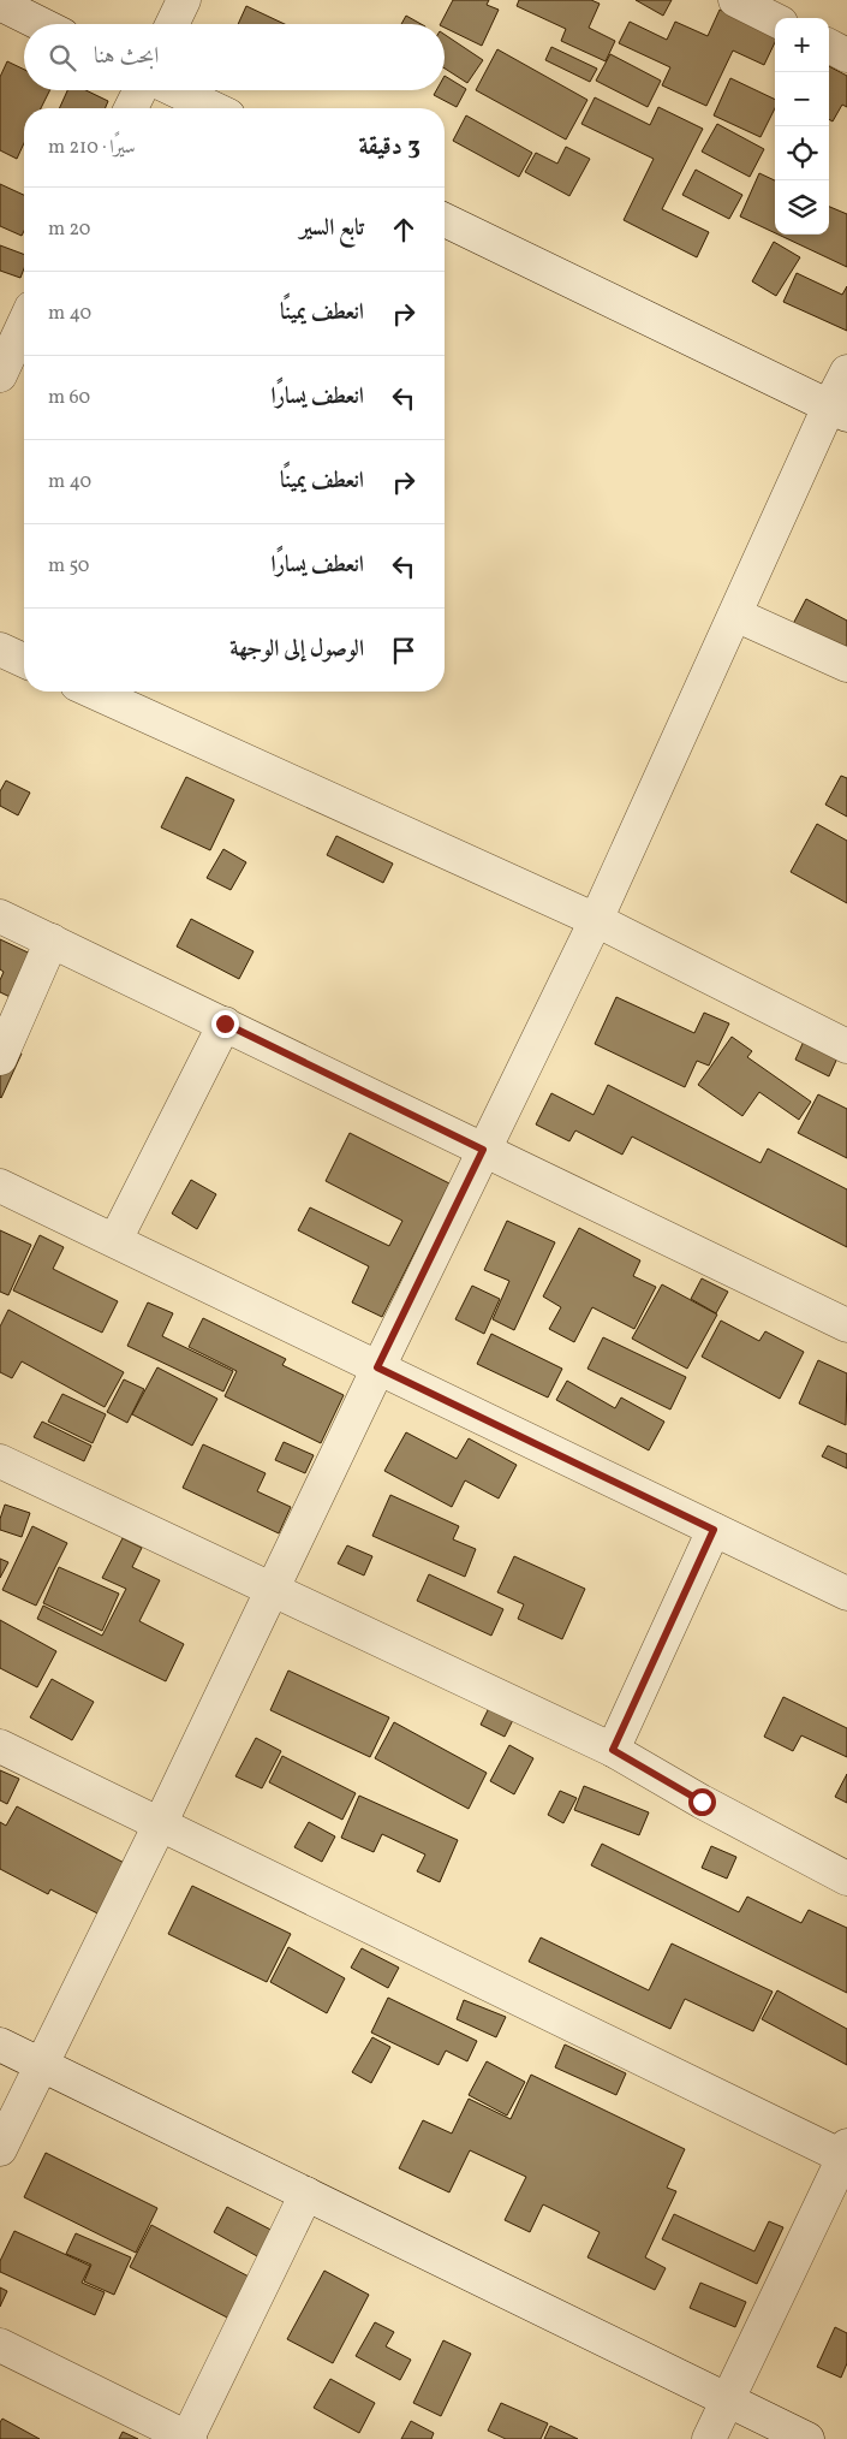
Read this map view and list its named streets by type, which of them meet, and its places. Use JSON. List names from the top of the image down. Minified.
{"page":{"map_buttons":["+","−"],"search":"ابحث هنا","heading":["3 دقيقة","سيرًا · 210 m"],"list":[["تابع السير","20 m"],["انعطف يمينًا","40 m"],["انعطف يسارًا","60 m"],["انعطف يمينًا","40 m"],["انعطف يسارًا","50 m"],"الوصول إلى الوجهة"]}}
